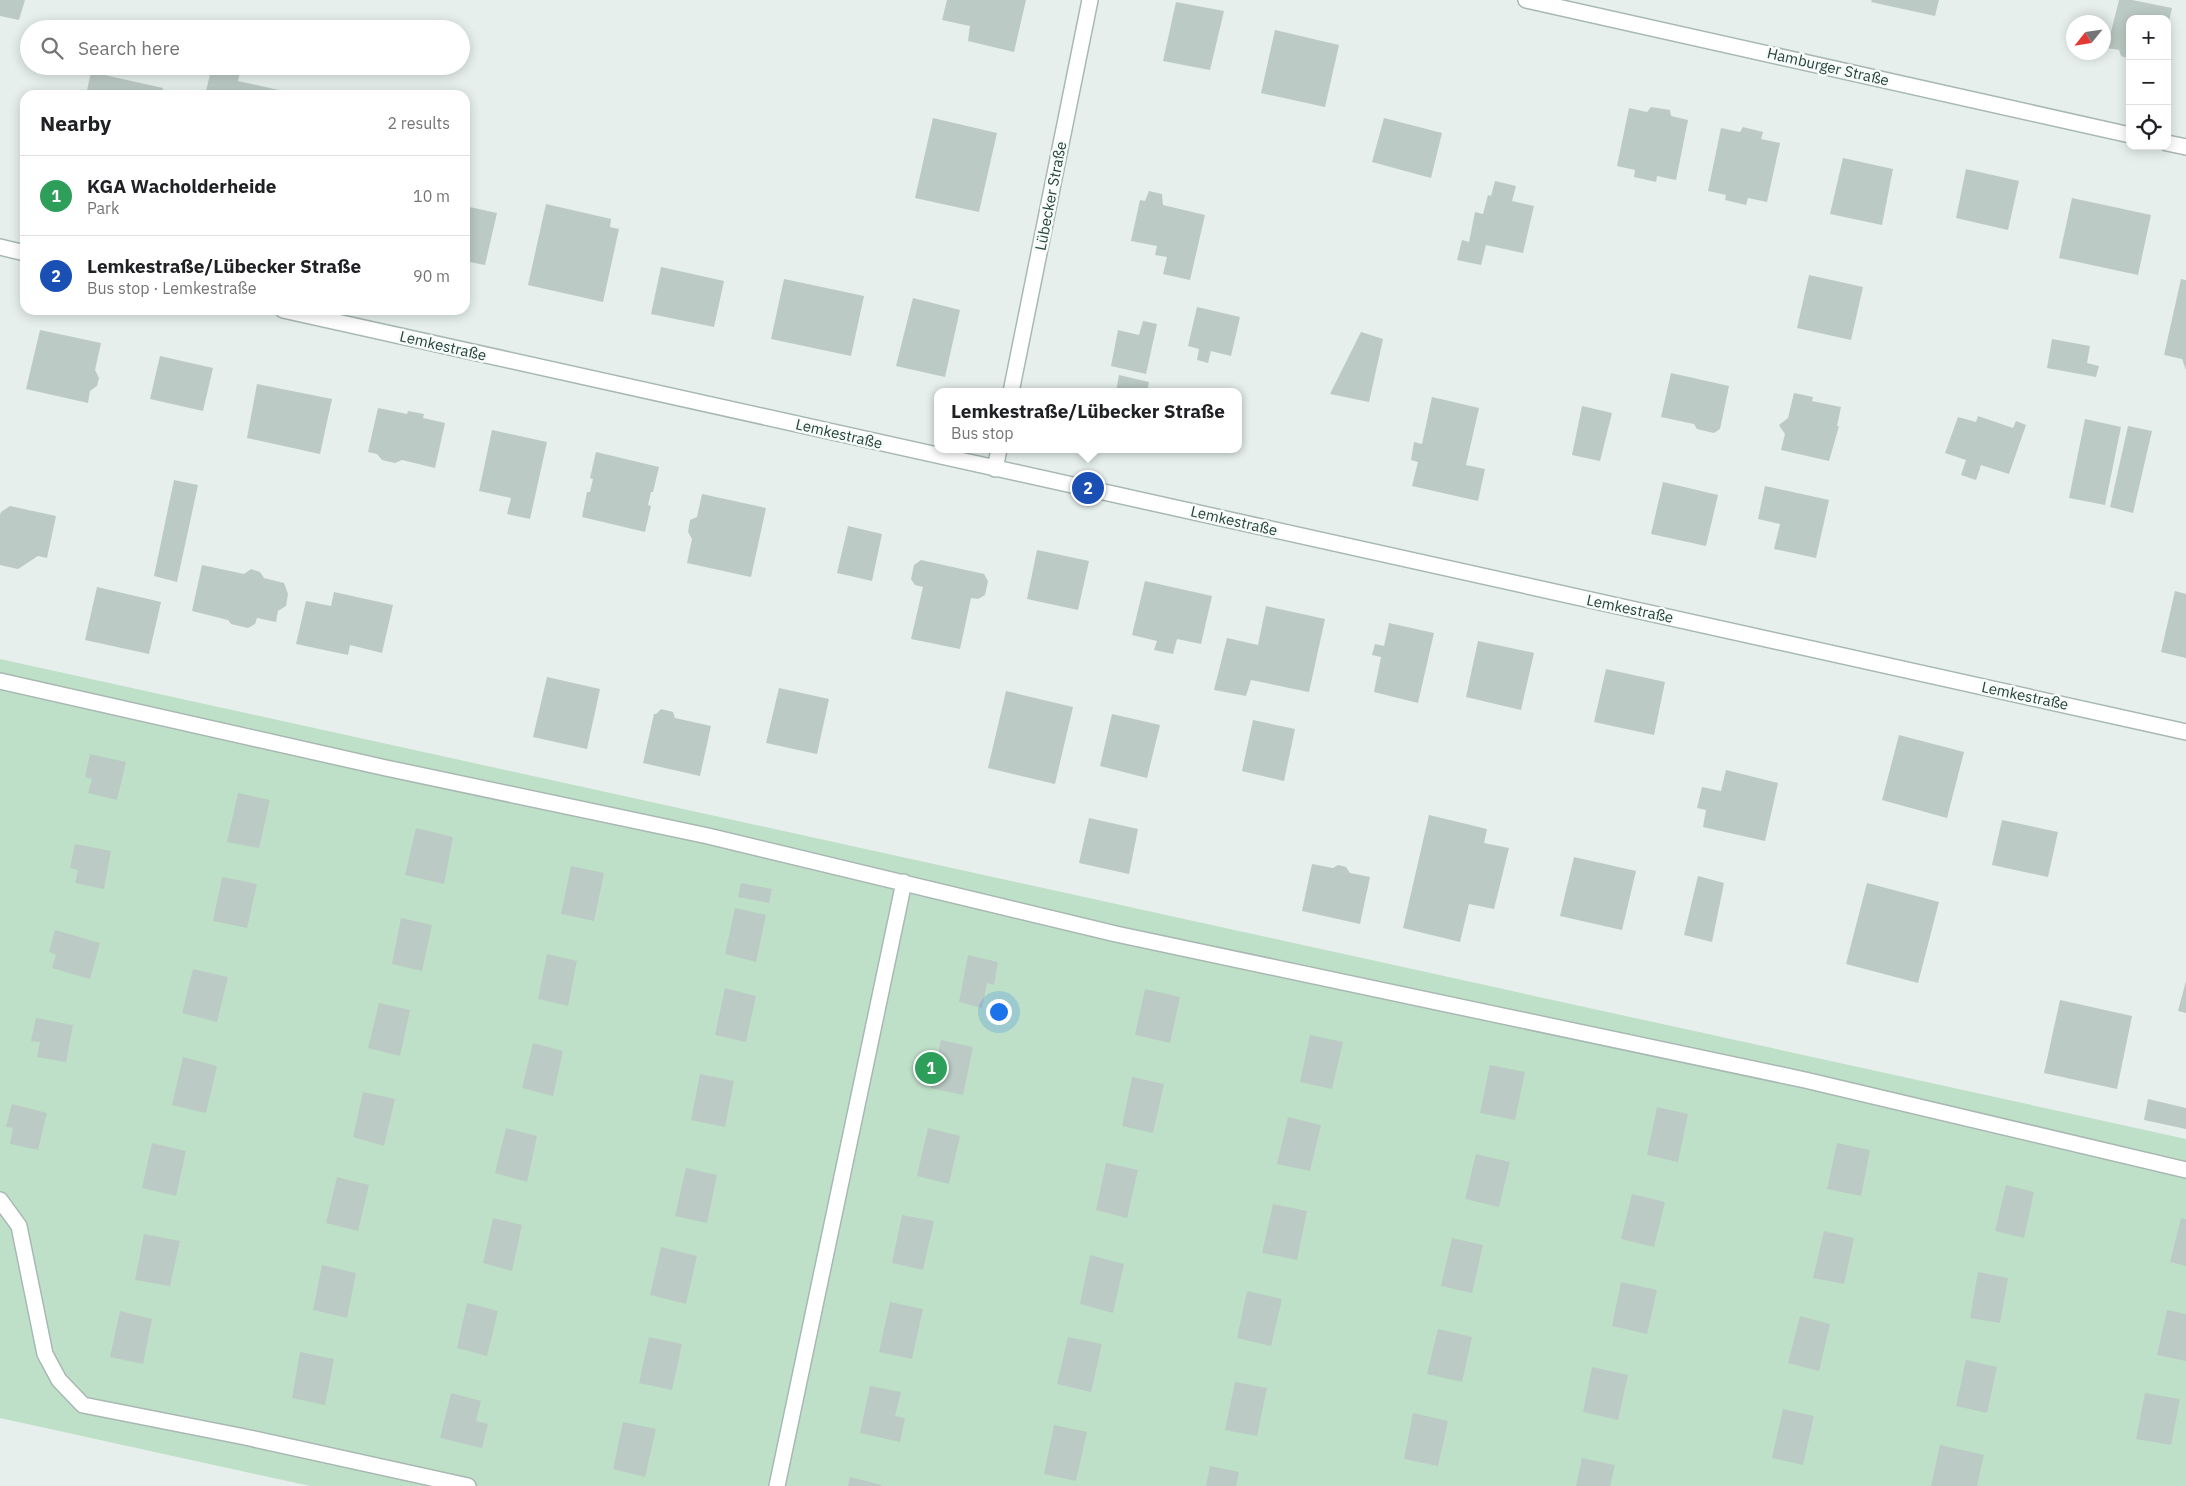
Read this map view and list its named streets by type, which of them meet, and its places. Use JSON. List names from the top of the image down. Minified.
{"streets":{"street":["Hamburger Straße","Lübecker Straße","Lemkestraße"]},"north":"bottom left","page":{"map_buttons":["+","−"],"search":"Search here","heading":["Nearby","2 results"],"list":[{"mark":"1","name":"KGA Wacholderheide","note":"Park","value":"10 m"},{"mark":"2","name":"Lemkestraße/Lübecker Straße","note":"Bus stop · Lemkestraße","value":"90 m"}],"popup":["Lemkestraße/Lübecker Straße","Bus stop"],"pins":["2","1"]}}
